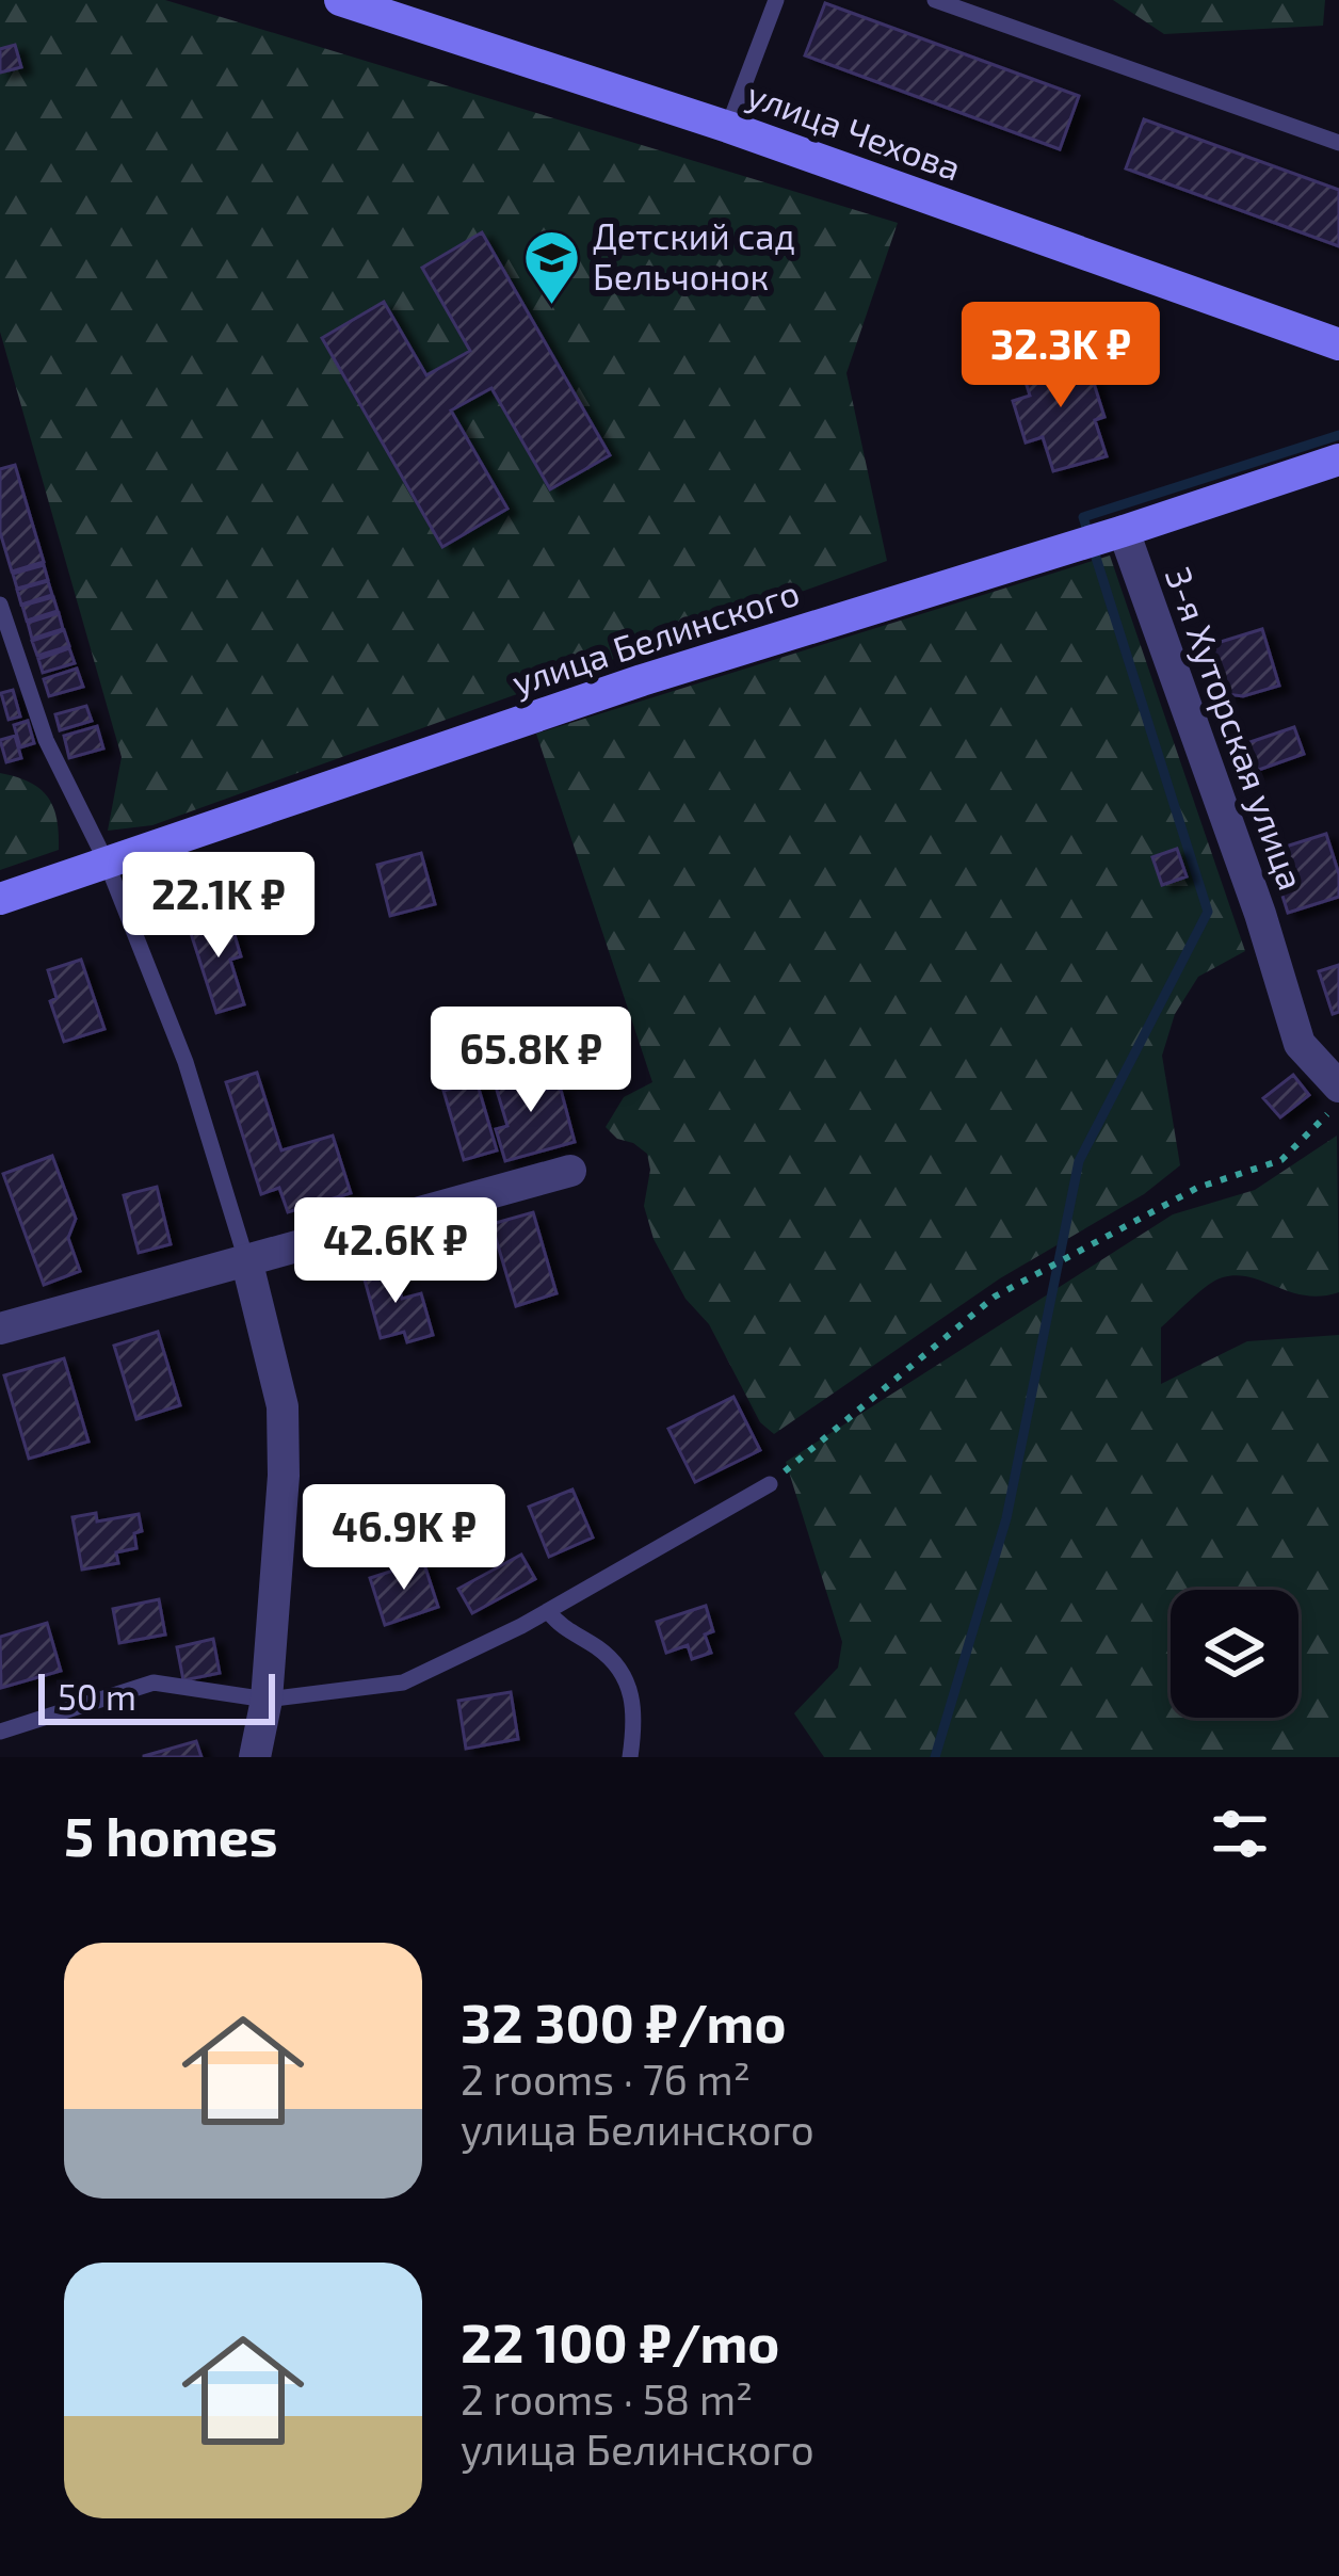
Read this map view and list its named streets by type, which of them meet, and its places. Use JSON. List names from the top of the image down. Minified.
{"streets":{"street":["улица Чехова","улица Белинского","3-я Хуторская улица"]},"crossings":[["улица Белинского","3-я Хуторская улица"]],"places":{"school or university":["Детский сад Бельчонок"]},"scale_bar":"50 m","page":{"price":["32.3K ₽","22.1K ₽","65.8K ₽","42.6K ₽","46.9K ₽"],"scale":"50 m","heading":"5 homes","list":[{"name":"32 300 ₽/mo","note":"2 rooms · 76 m² · улица Белинского"},{"name":"22 100 ₽/mo","note":"2 rooms · 58 m² · улица Белинского"}]}}
